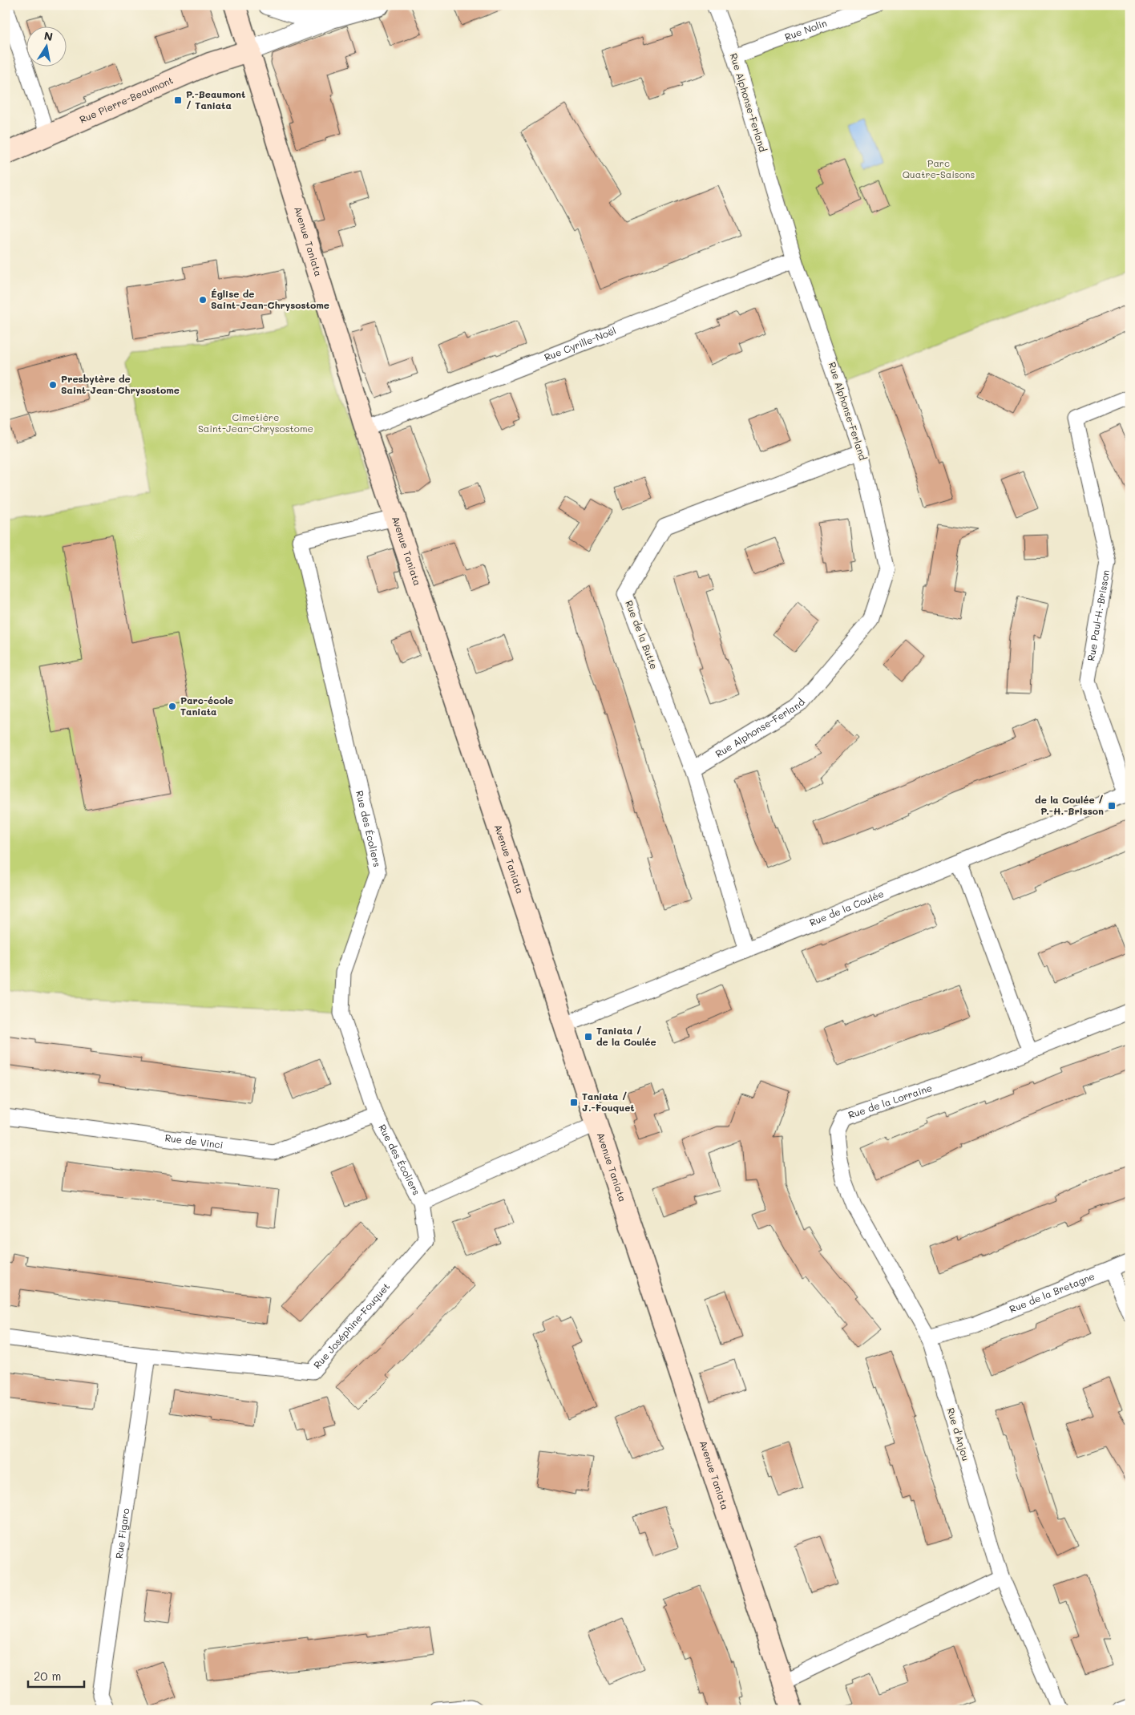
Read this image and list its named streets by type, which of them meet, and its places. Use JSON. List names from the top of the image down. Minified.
{"streets":{"main road":["Rue Pierre-Beaumont","Avenue Taniata"],"street":["Rue Nolin","Rue Alphonse-Ferland","Rue Cyrille-Noël","Rue Paul-H.-Brisson","Rue de la Butte","Rue des Écoliers","Rue de la Coulée","Rue de la Lorraine","Rue de Vinci","Rue de la Bretagne","Rue Joséphine-Fouquet","Rue d'Anjou","Rue Figaro"]},"crossings":[["Rue Nolin","Rue Alphonse-Ferland"],["Rue Pierre-Beaumont","Avenue Taniata"],["Rue Alphonse-Ferland","Rue Cyrille-Noël"],["Rue Alphonse-Ferland","Rue de la Butte"],["Avenue Taniata","Rue Cyrille-Noël"],["Avenue Taniata","Rue des Écoliers"],["Avenue Taniata","Rue de la Coulée"],["Rue Paul-H.-Brisson","Rue de la Coulée"],["Rue de la Butte","Rue de la Coulée"],["Rue des Écoliers","Rue de Vinci"],["Rue des Écoliers","Rue Joséphine-Fouquet"],["Rue de la Lorraine","Rue de la Bretagne"],["Rue de la Lorraine","Rue d'Anjou"],["Rue de la Bretagne","Rue d'Anjou"],["Rue Joséphine-Fouquet","Rue Figaro"]],"parks":["Parc Quatre-Saisons","Cimetière Saint-Jean-Chrysostome"],"places":{"transit":["P.-Beaumont / Taniata","de la Coulée / P.-H.-Brisson","Taniata / de la Coulée","Taniata / J.-Fouquet"],"other":["Église de Saint-Jean-Chrysostome","Presbytère de Saint-Jean-Chrysostome","Parc-école Taniata"]},"scale_bar":"20 m","north":"top"}
